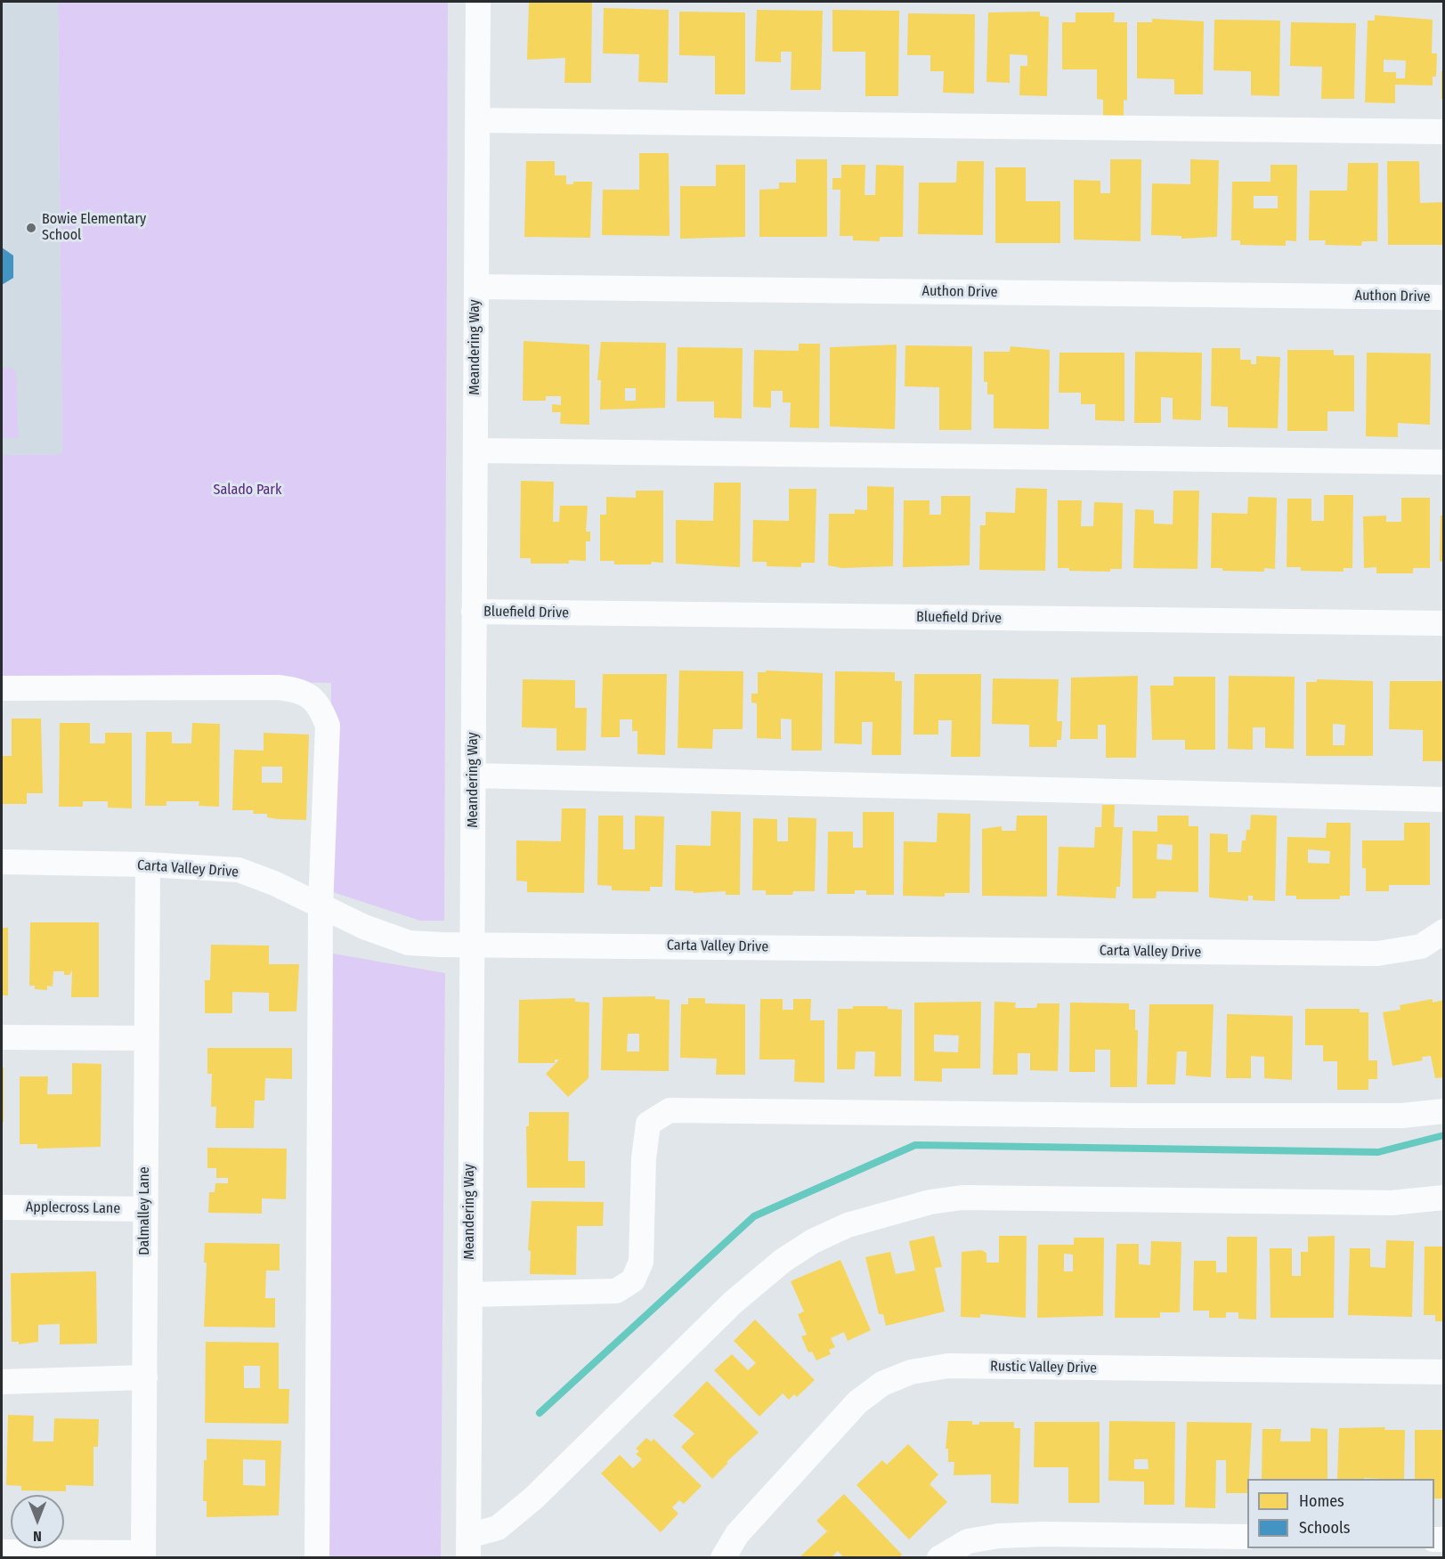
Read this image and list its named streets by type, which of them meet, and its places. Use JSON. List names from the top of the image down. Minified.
{"streets":{"street":["Authon Drive","Meandering Way","Bluefield Drive","Carta Valley Drive","Applecross Lane","Dalmalley Lane","Rustic Valley Drive"]},"crossings":[["Authon Drive","Meandering Way"],["Meandering Way","Bluefield Drive"],["Meandering Way","Carta Valley Drive"],["Carta Valley Drive","Dalmalley Lane"],["Applecross Lane","Dalmalley Lane"]],"parks":["Salado Park"],"places":["Bowie Elementary School"],"legend":["Homes","Schools"],"north":"bottom"}
